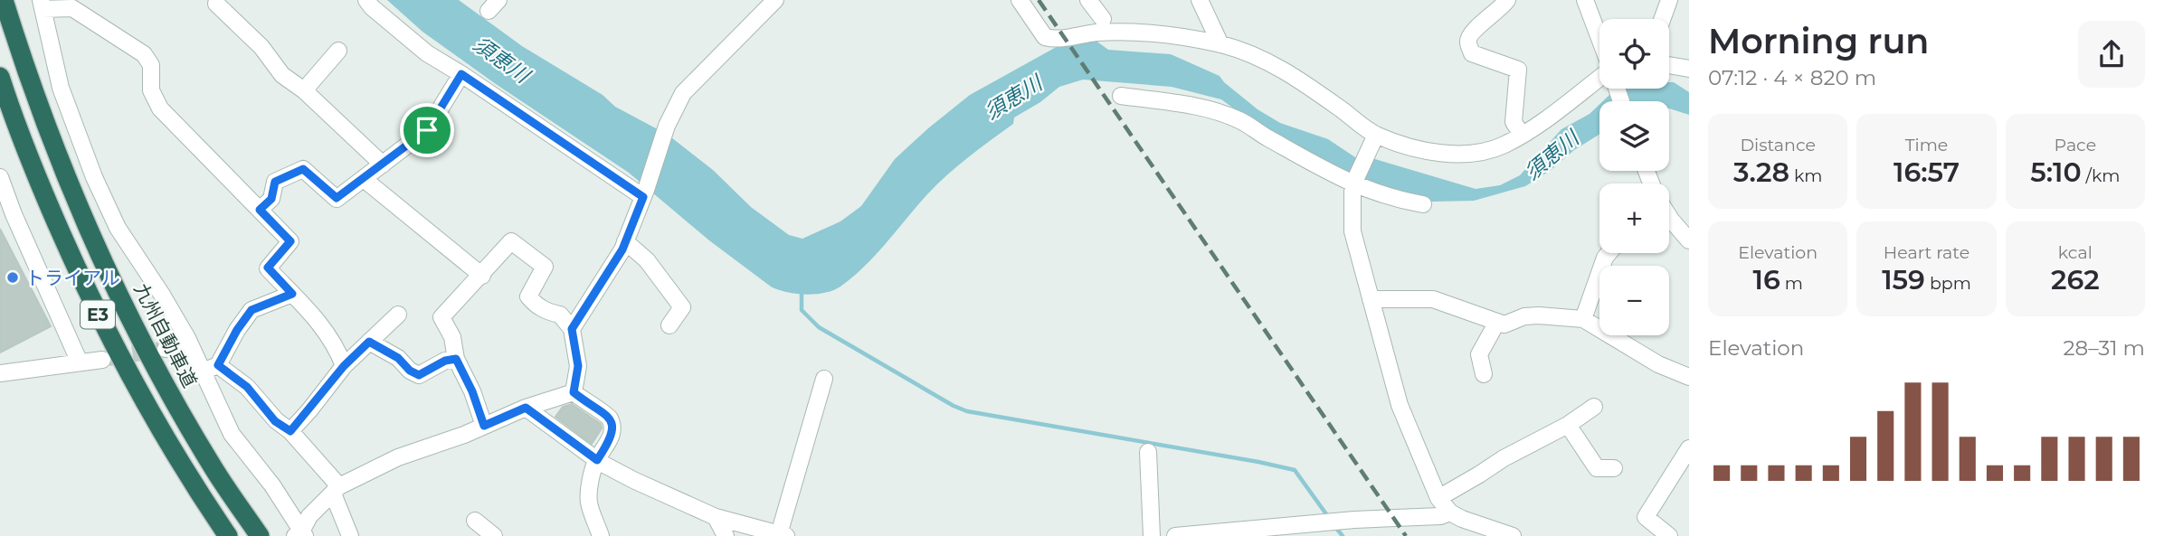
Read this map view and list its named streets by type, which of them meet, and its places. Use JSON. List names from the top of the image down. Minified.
{"streets":{"highway":["E3","九州自動車道"]},"water":["須恵川"],"places":["トライアル"],"page":{"heading":["Morning run","07:12 · 4 × 820 m"],"map_buttons":["+","−"],"stats":[["Distance","3.28 km"],["Time","16:57"],["Pace","5:10 /km"],["Elevation","16 m"],["Heart rate","159 bpm"],["kcal","262"]],"chart":["Elevation","28–31 m"]}}
